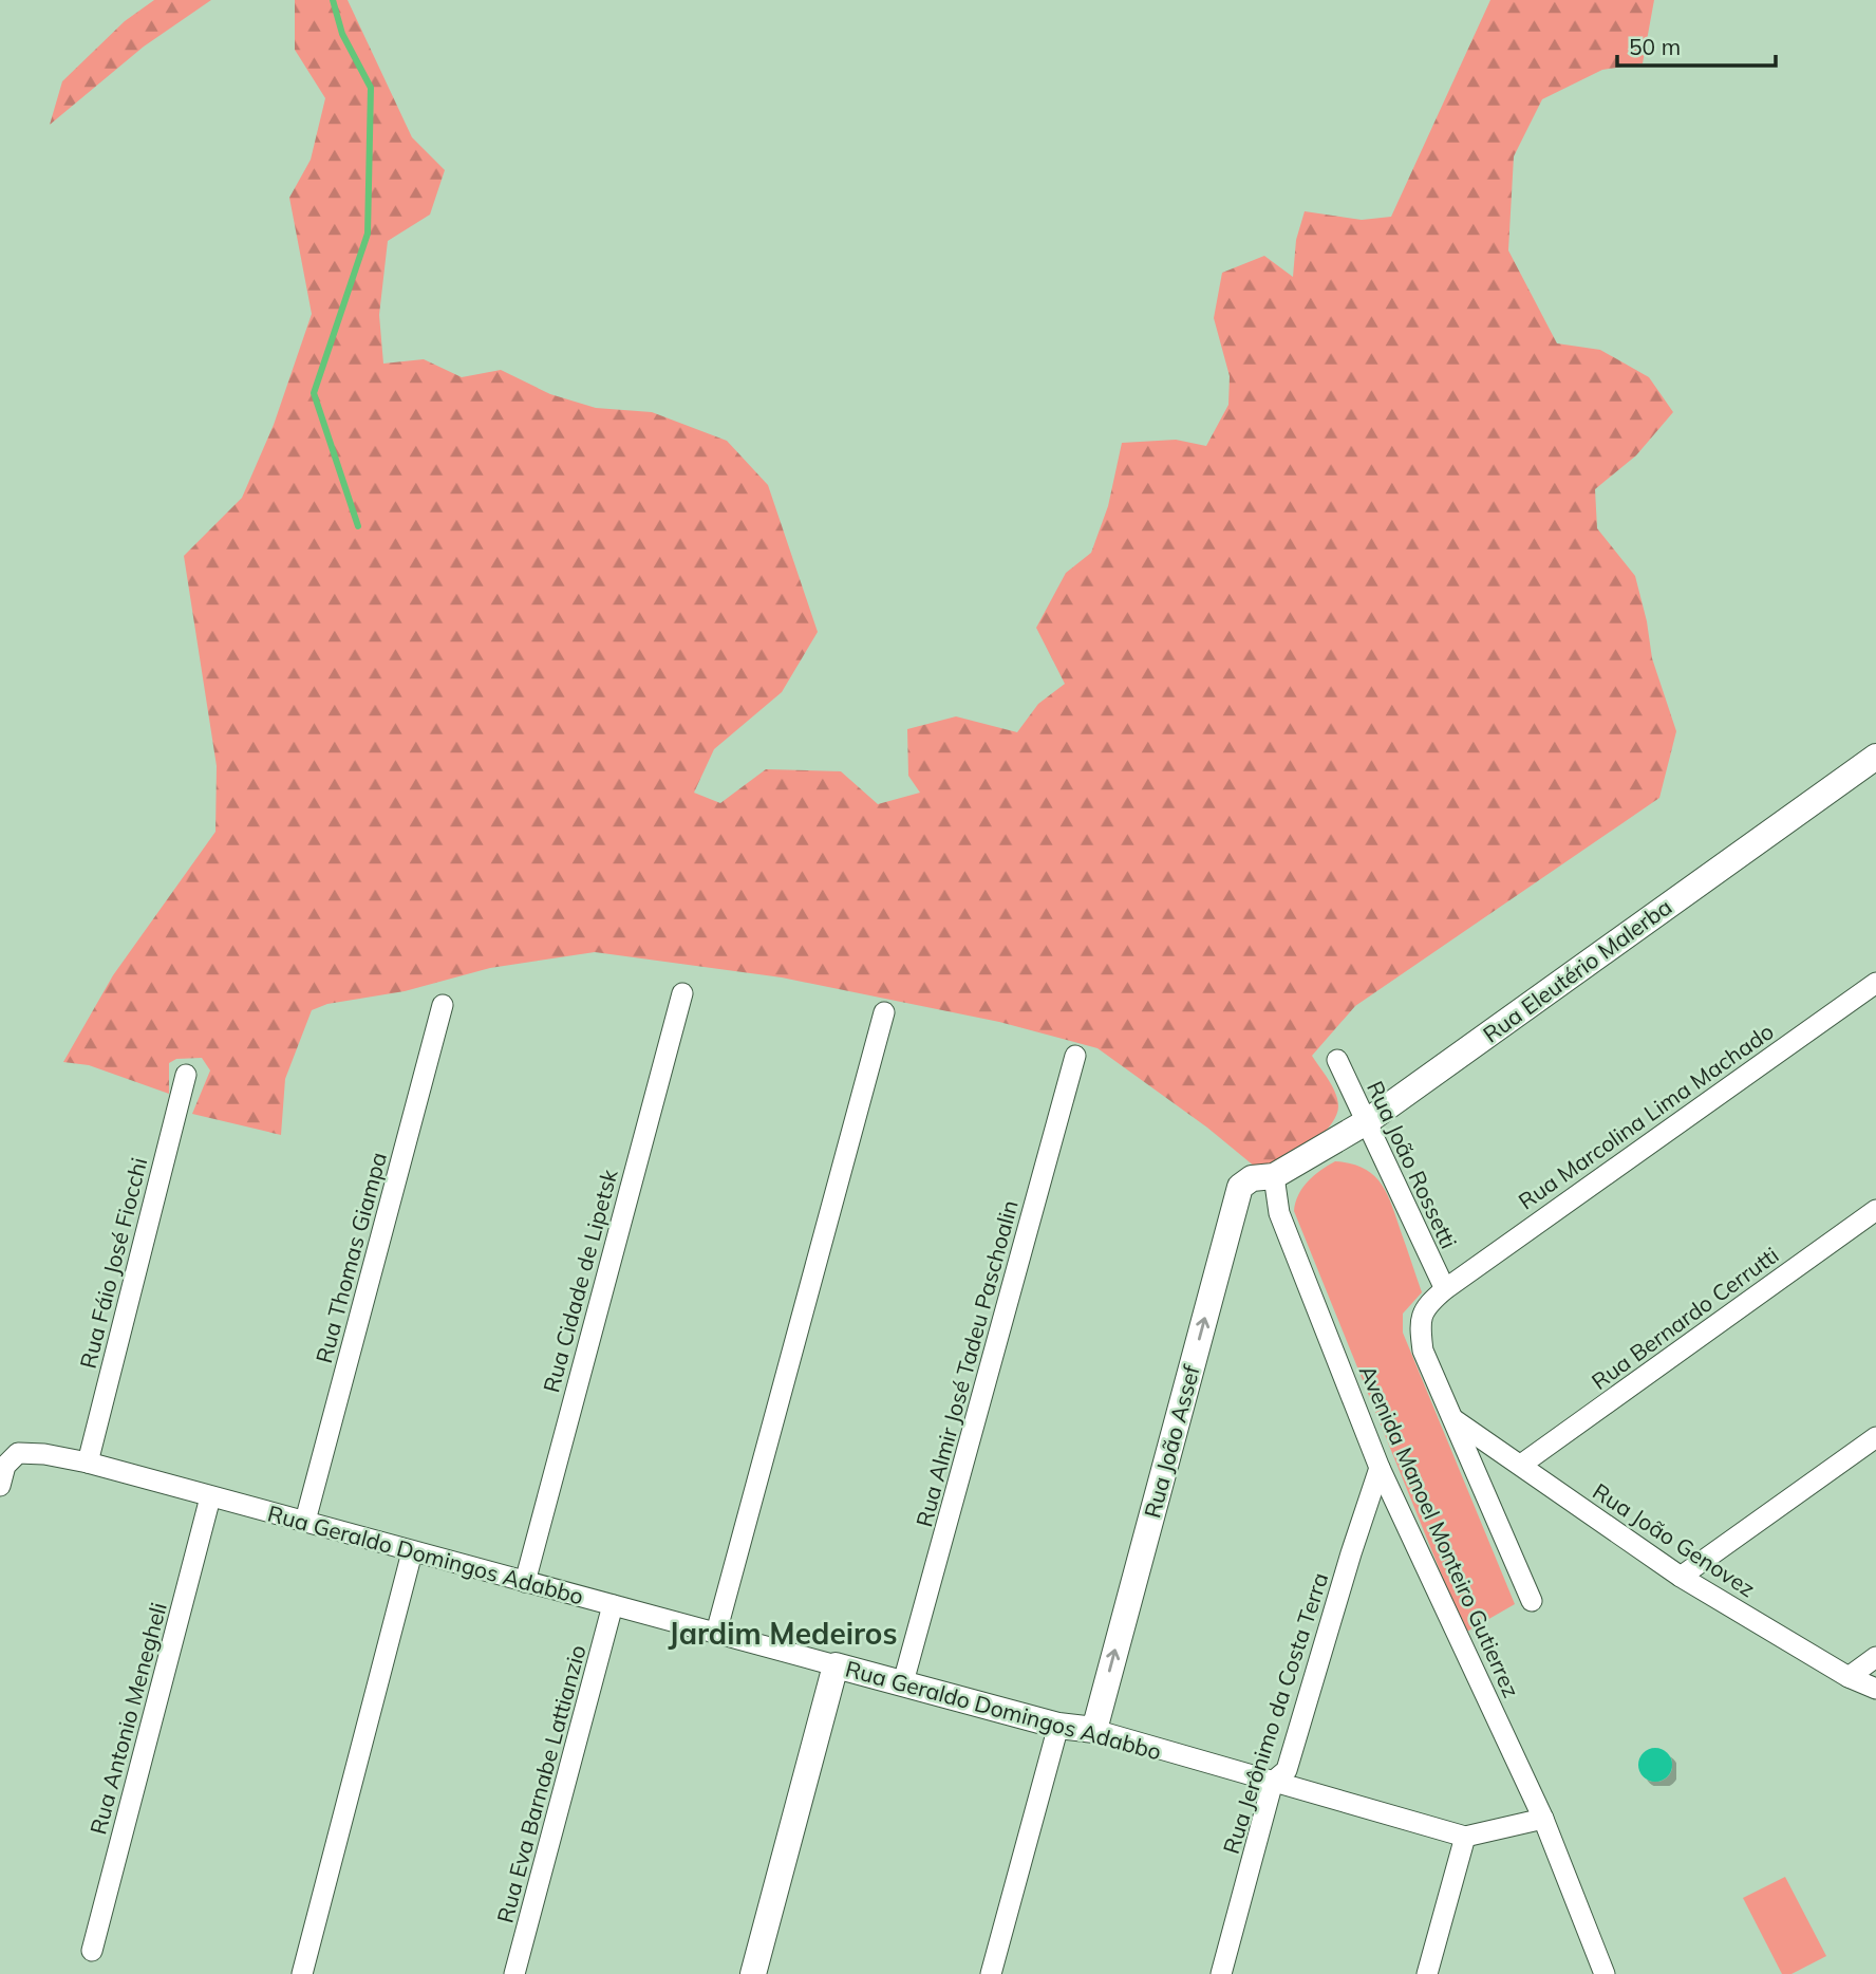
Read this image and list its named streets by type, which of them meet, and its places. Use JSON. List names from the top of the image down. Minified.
{"streets":{"street":["Rua Eleutério Malerba","Rua Marcolina Lima Machado","Rua João Rossetti","Rua Thomas Giampa","Rua Fáio José Fiocchi","Rua Cidade de Lipetsk","Rua Bernardo Cerrutti","Rua Almir José Tadeu Paschoalin","Rua João Assef","Avenida Manoel Monteiro Gutierrez","Rua João Genovez","Rua Geraldo Domingos Adabbo","Rua Jerônimo da Costa Terra","Rua Antonio Menegheli","Rua Eva Barnabe Lattianzio"]},"crossings":[["Rua Eleutério Malerba","Rua João Rossetti"],["Rua Eleutério Malerba","Rua João Assef"],["Rua Eleutério Malerba","Avenida Manoel Monteiro Gutierrez"],["Rua Marcolina Lima Machado","Rua João Rossetti"],["Rua Marcolina Lima Machado","Rua João Genovez"],["Rua Thomas Giampa","Rua Geraldo Domingos Adabbo"],["Rua Fáio José Fiocchi","Rua Geraldo Domingos Adabbo"],["Rua Cidade de Lipetsk","Rua Geraldo Domingos Adabbo"],["Rua Bernardo Cerrutti","Rua João Genovez"],["Rua Almir José Tadeu Paschoalin","Rua Geraldo Domingos Adabbo"],["Rua João Assef","Avenida Manoel Monteiro Gutierrez"],["Rua João Assef","Rua Geraldo Domingos Adabbo"],["Avenida Manoel Monteiro Gutierrez","Rua Jerônimo da Costa Terra"],["Rua Geraldo Domingos Adabbo","Rua Jerônimo da Costa Terra"],["Rua Geraldo Domingos Adabbo","Rua Antonio Menegheli"],["Rua Geraldo Domingos Adabbo","Rua Eva Barnabe Lattianzio"]],"one_way":["Rua João Assef"],"districts":["Jardim Medeiros"],"scale_bar":"50 m"}
